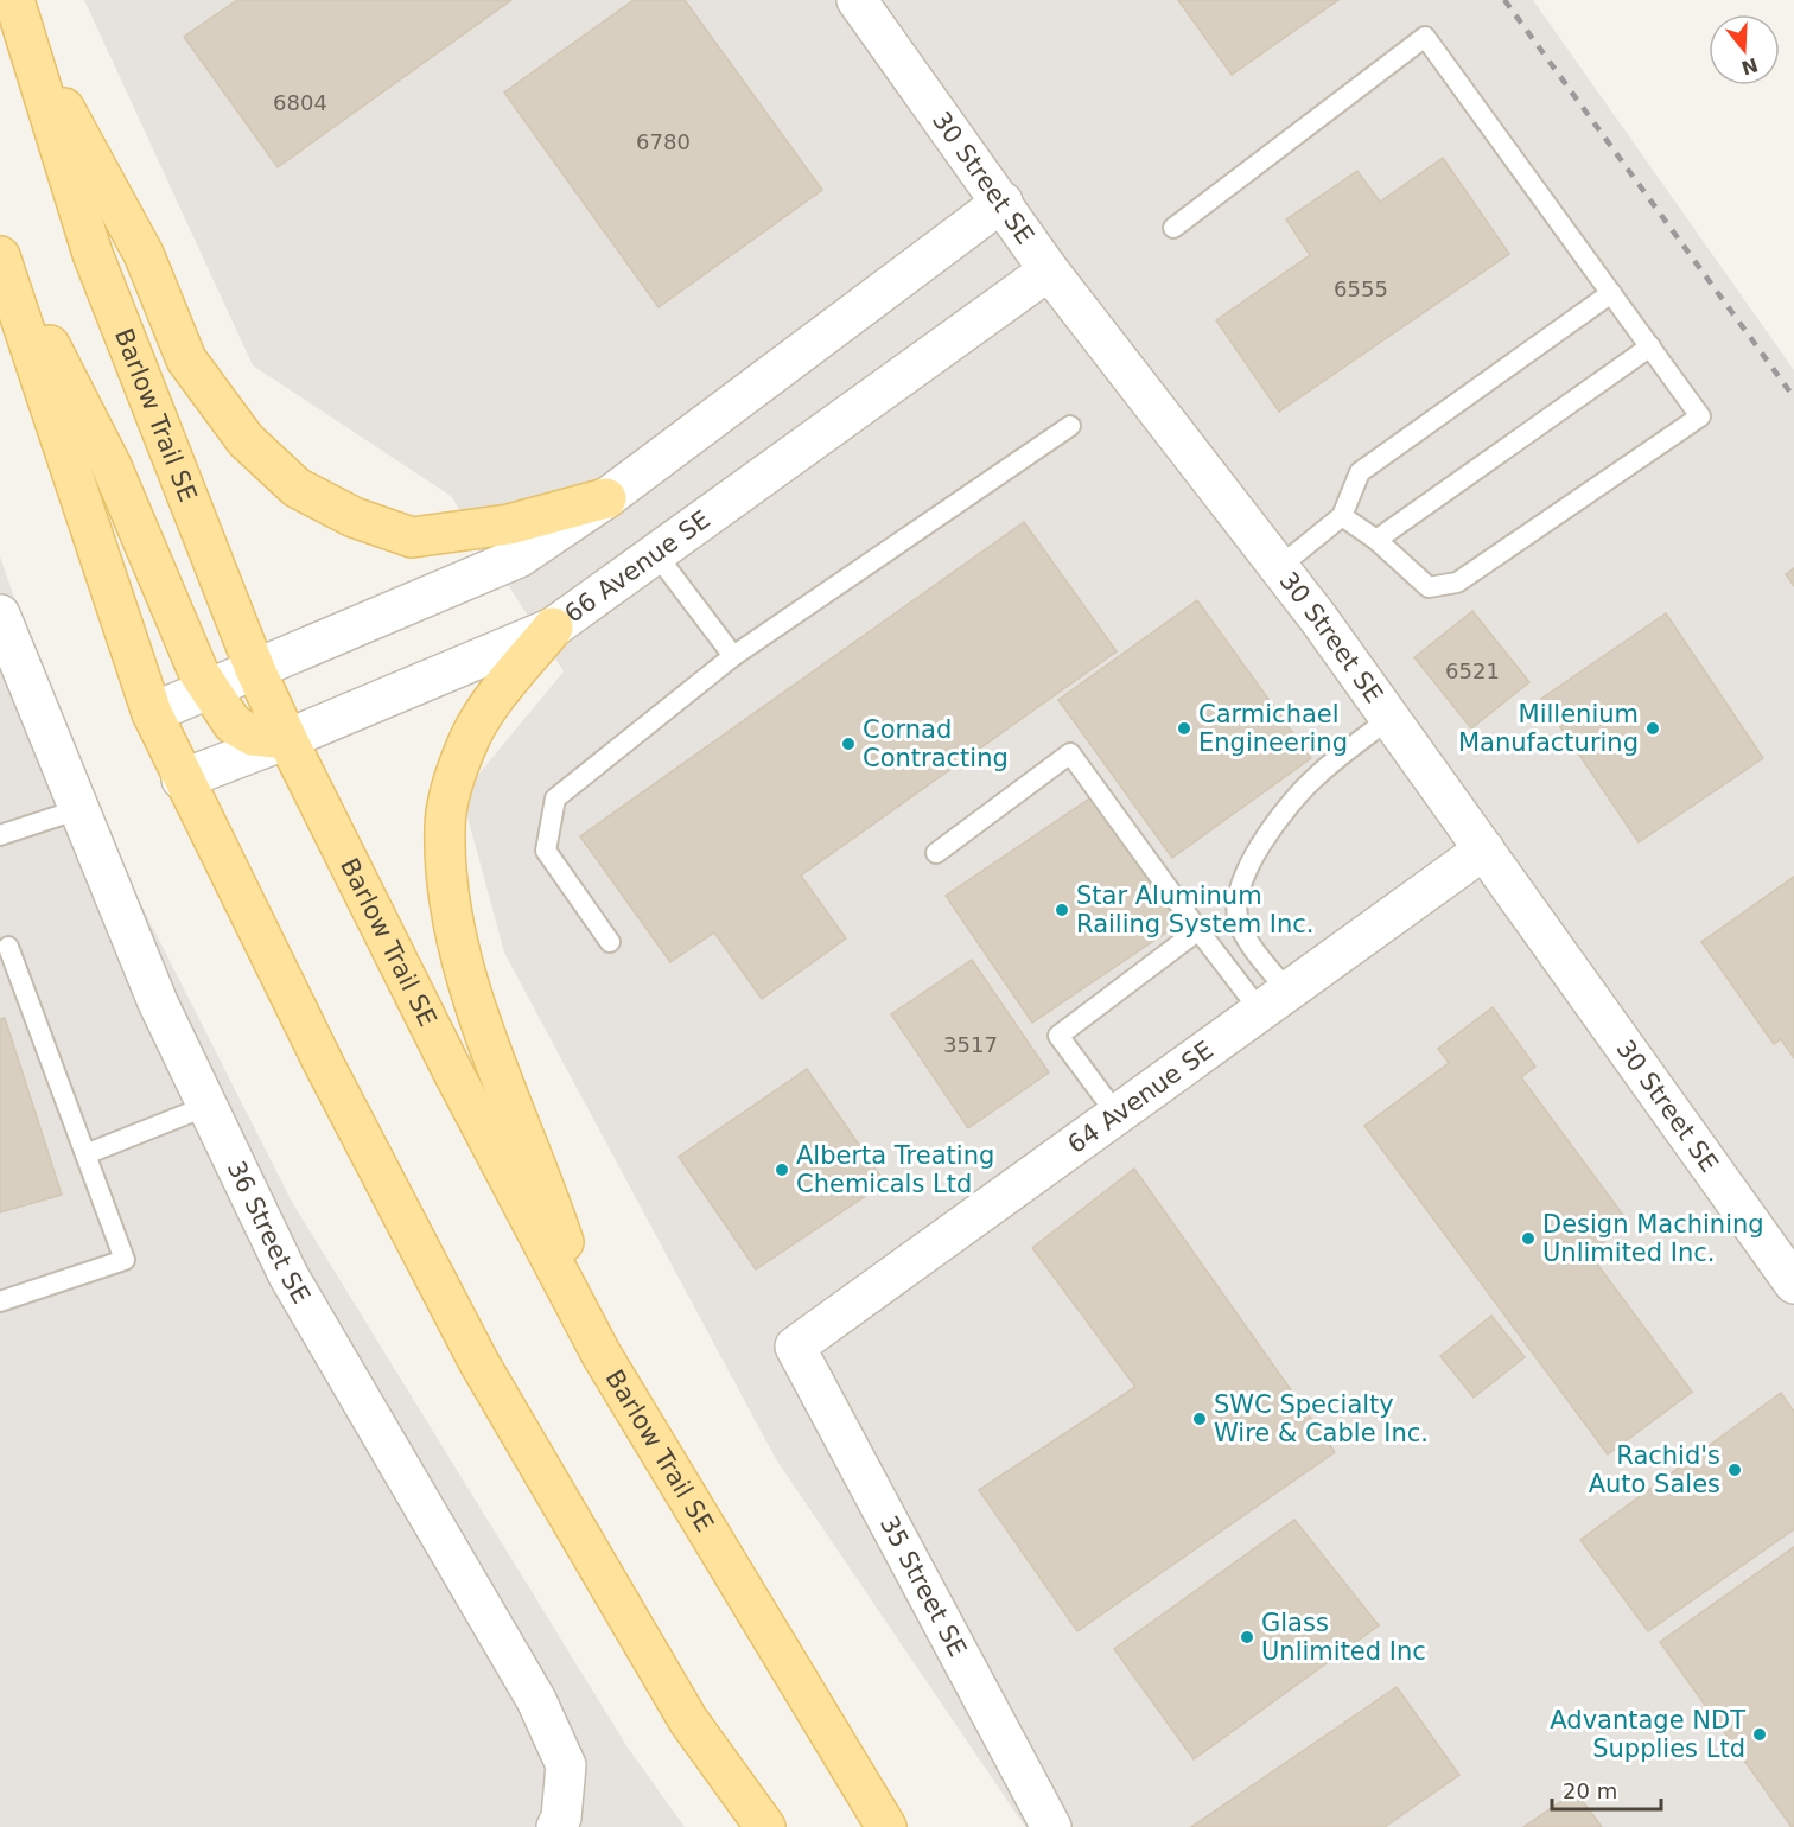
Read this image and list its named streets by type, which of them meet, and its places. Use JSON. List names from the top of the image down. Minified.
{"streets":{"main road":["Barlow Trail SE"],"street":["30 Street SE","66 Avenue SE","64 Avenue SE","36 Street SE","35 Street SE"]},"crossings":[["30 Street SE","66 Avenue SE"],["30 Street SE","64 Avenue SE"],["Barlow Trail SE","66 Avenue SE"],["64 Avenue SE","35 Street SE"]],"places":["Carmichael Engineering","Millenium Manufacturing","Cornad Contracting","Star Aluminum Railing System Inc.","Alberta Treating Chemicals Ltd","Design Machining Unlimited Inc.","SWC Specialty Wire & Cable Inc.","Rachid's Auto Sales","Glass Unlimited Inc","Advantage NDT Supplies Ltd"],"house_numbers":["6804","6780","6555","6521","3517"],"scale_bar":"20 m","north":"bottom"}
